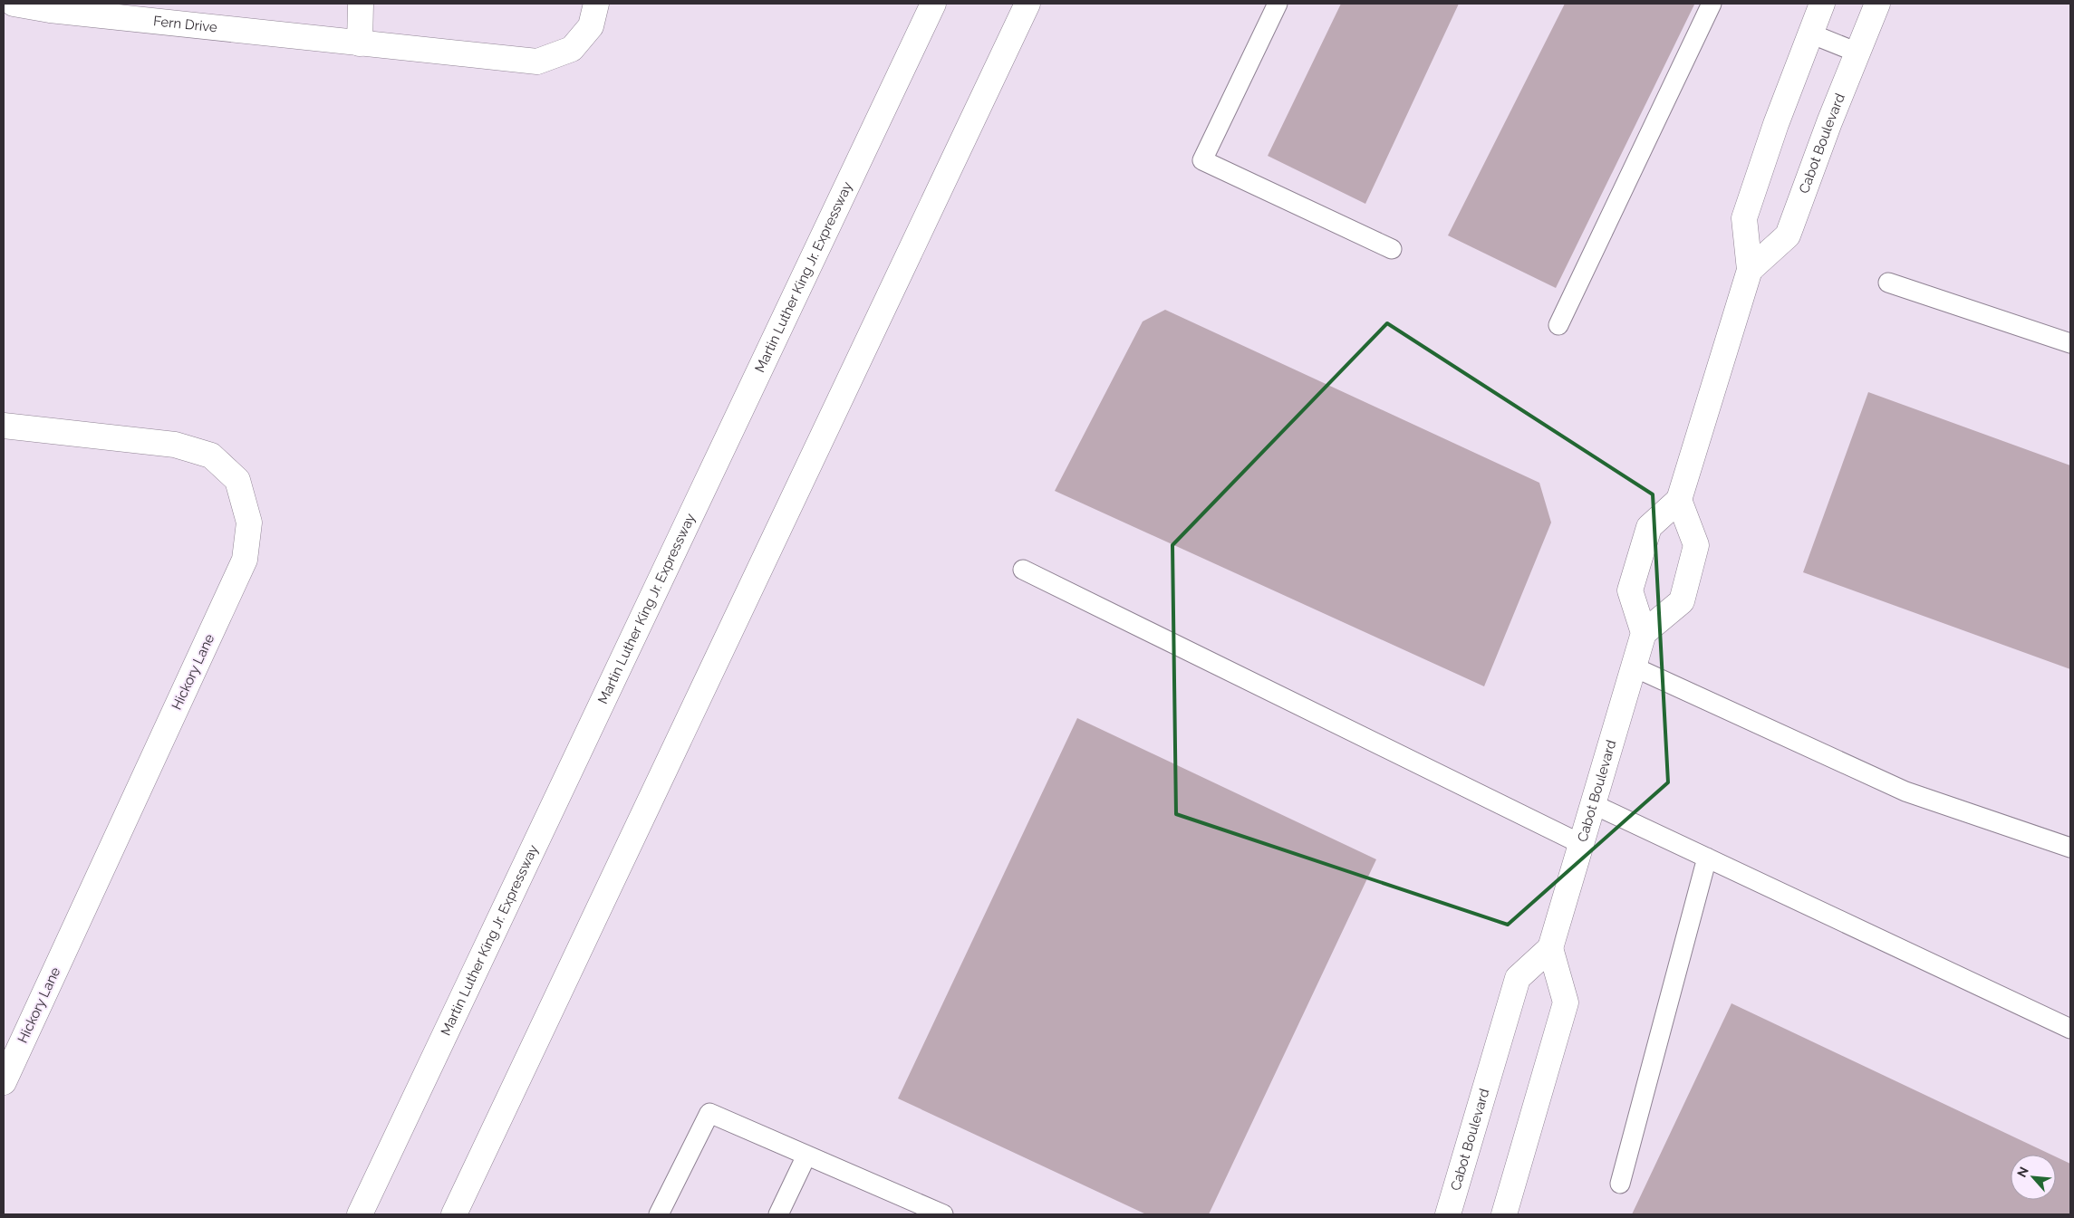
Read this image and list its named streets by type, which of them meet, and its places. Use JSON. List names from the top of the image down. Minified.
{"streets":{"main road":["Fern Drive","Cabot Boulevard","Martin Luther King Jr. Expressway","Hickory Lane"]},"north":"top left"}
